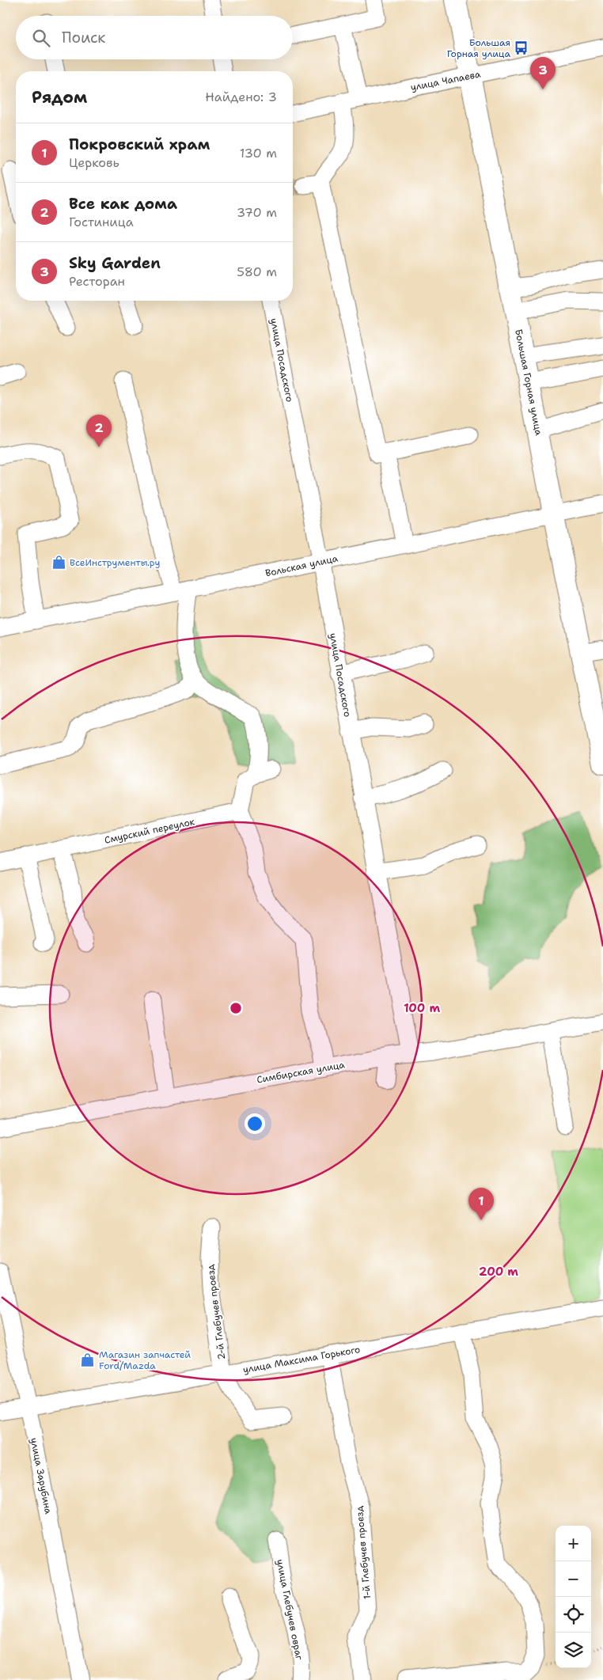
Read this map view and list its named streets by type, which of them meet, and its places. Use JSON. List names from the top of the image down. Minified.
{"streets":{"main road":["Большая Горная улица"],"street":["улица Чапаева","улица Посадского","Вольская улица","Смурский переулок","Симбирская улица","2-й Глебучев проезд","улица Максима Горького","улица Зарубина","1-й Глебучев проезд","улица Глебучев овраг"]},"crossings":[["улица Чапаева","Большая Горная улица"],["улица Посадского","Вольская улица"],["улица Посадского","Симбирская улица"],["Большая Горная улица","Вольская улица"],["2-й Глебучев проезд","улица Максима Горького"],["улица Максима Горького","улица Зарубина"],["улица Максима Горького","1-й Глебучев проезд"]],"places":{"bus stop":["Большая Горная улица"],"shop":["ВсеИнструменты.ру","Магазин запчастей Ford/Mazda"]},"page":{"search":"Поиск","pins":["3","2","1"],"heading":["Рядом","Найдено: 3"],"list":[{"mark":"1","name":"Покровский храм","note":"Церковь","value":"130 m"},{"mark":"2","name":"Все как дома","note":"Гостиница","value":"370 m"},{"mark":"3","name":"Sky Garden","note":"Ресторан","value":"580 m"}],"map_buttons":["+","−"]},"rings":["100 m","200 m"]}
